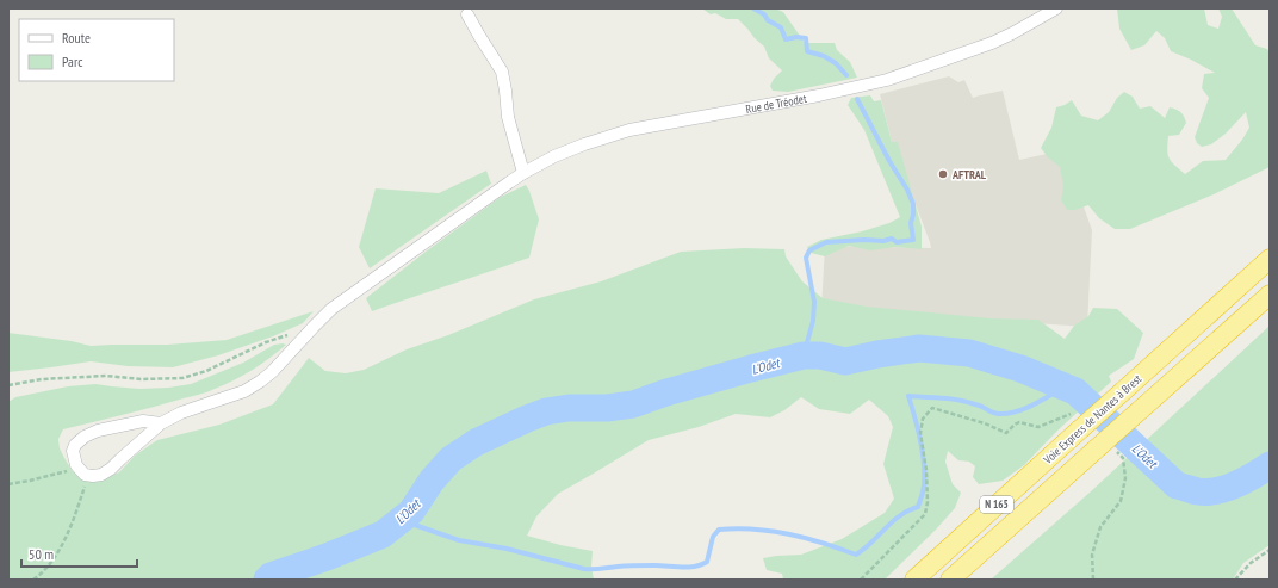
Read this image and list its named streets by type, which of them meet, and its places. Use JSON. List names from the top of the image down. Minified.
{"streets":{"highway":["Voie Express de Nantes à Brest","N 165"],"street":["Rue de Tréodet"]},"water":["L'Odet"],"places":["AFTRAL"],"legend":["Route","Parc"],"scale_bar":"50 m"}
